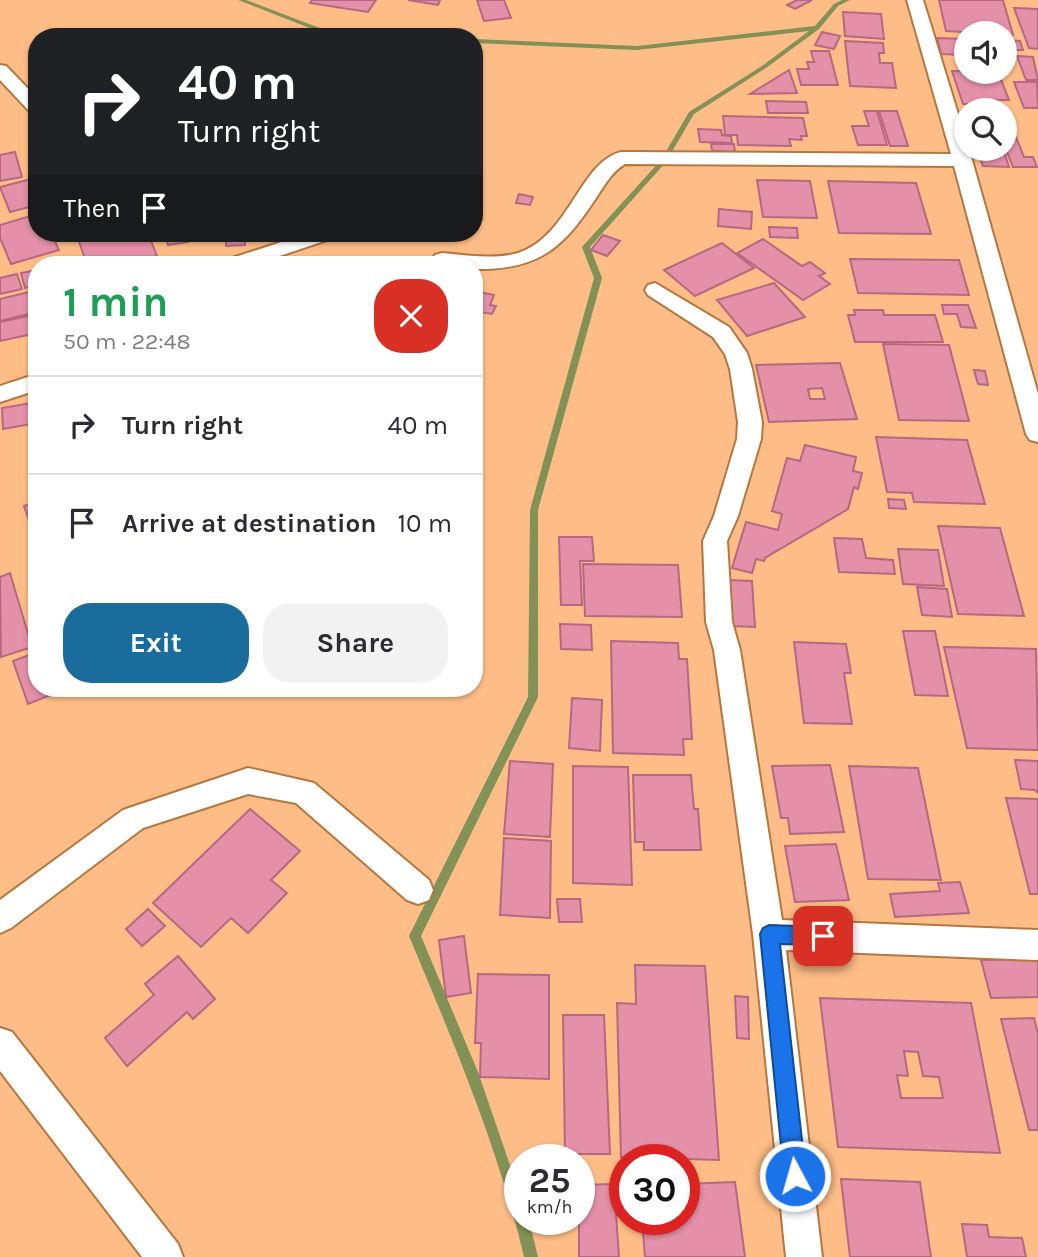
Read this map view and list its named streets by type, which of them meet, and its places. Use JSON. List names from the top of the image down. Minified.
{"page":{"turn":["40 m","Turn right"],"then":"Then","heading":["1 min","50 m · 22:48"],"list":[{"name":"Turn right","value":"40 m"},{"name":"Arrive at destination","value":"10 m"}],"buttons":["Exit","Share"],"speed":"25 km/h","limit":"30"}}
